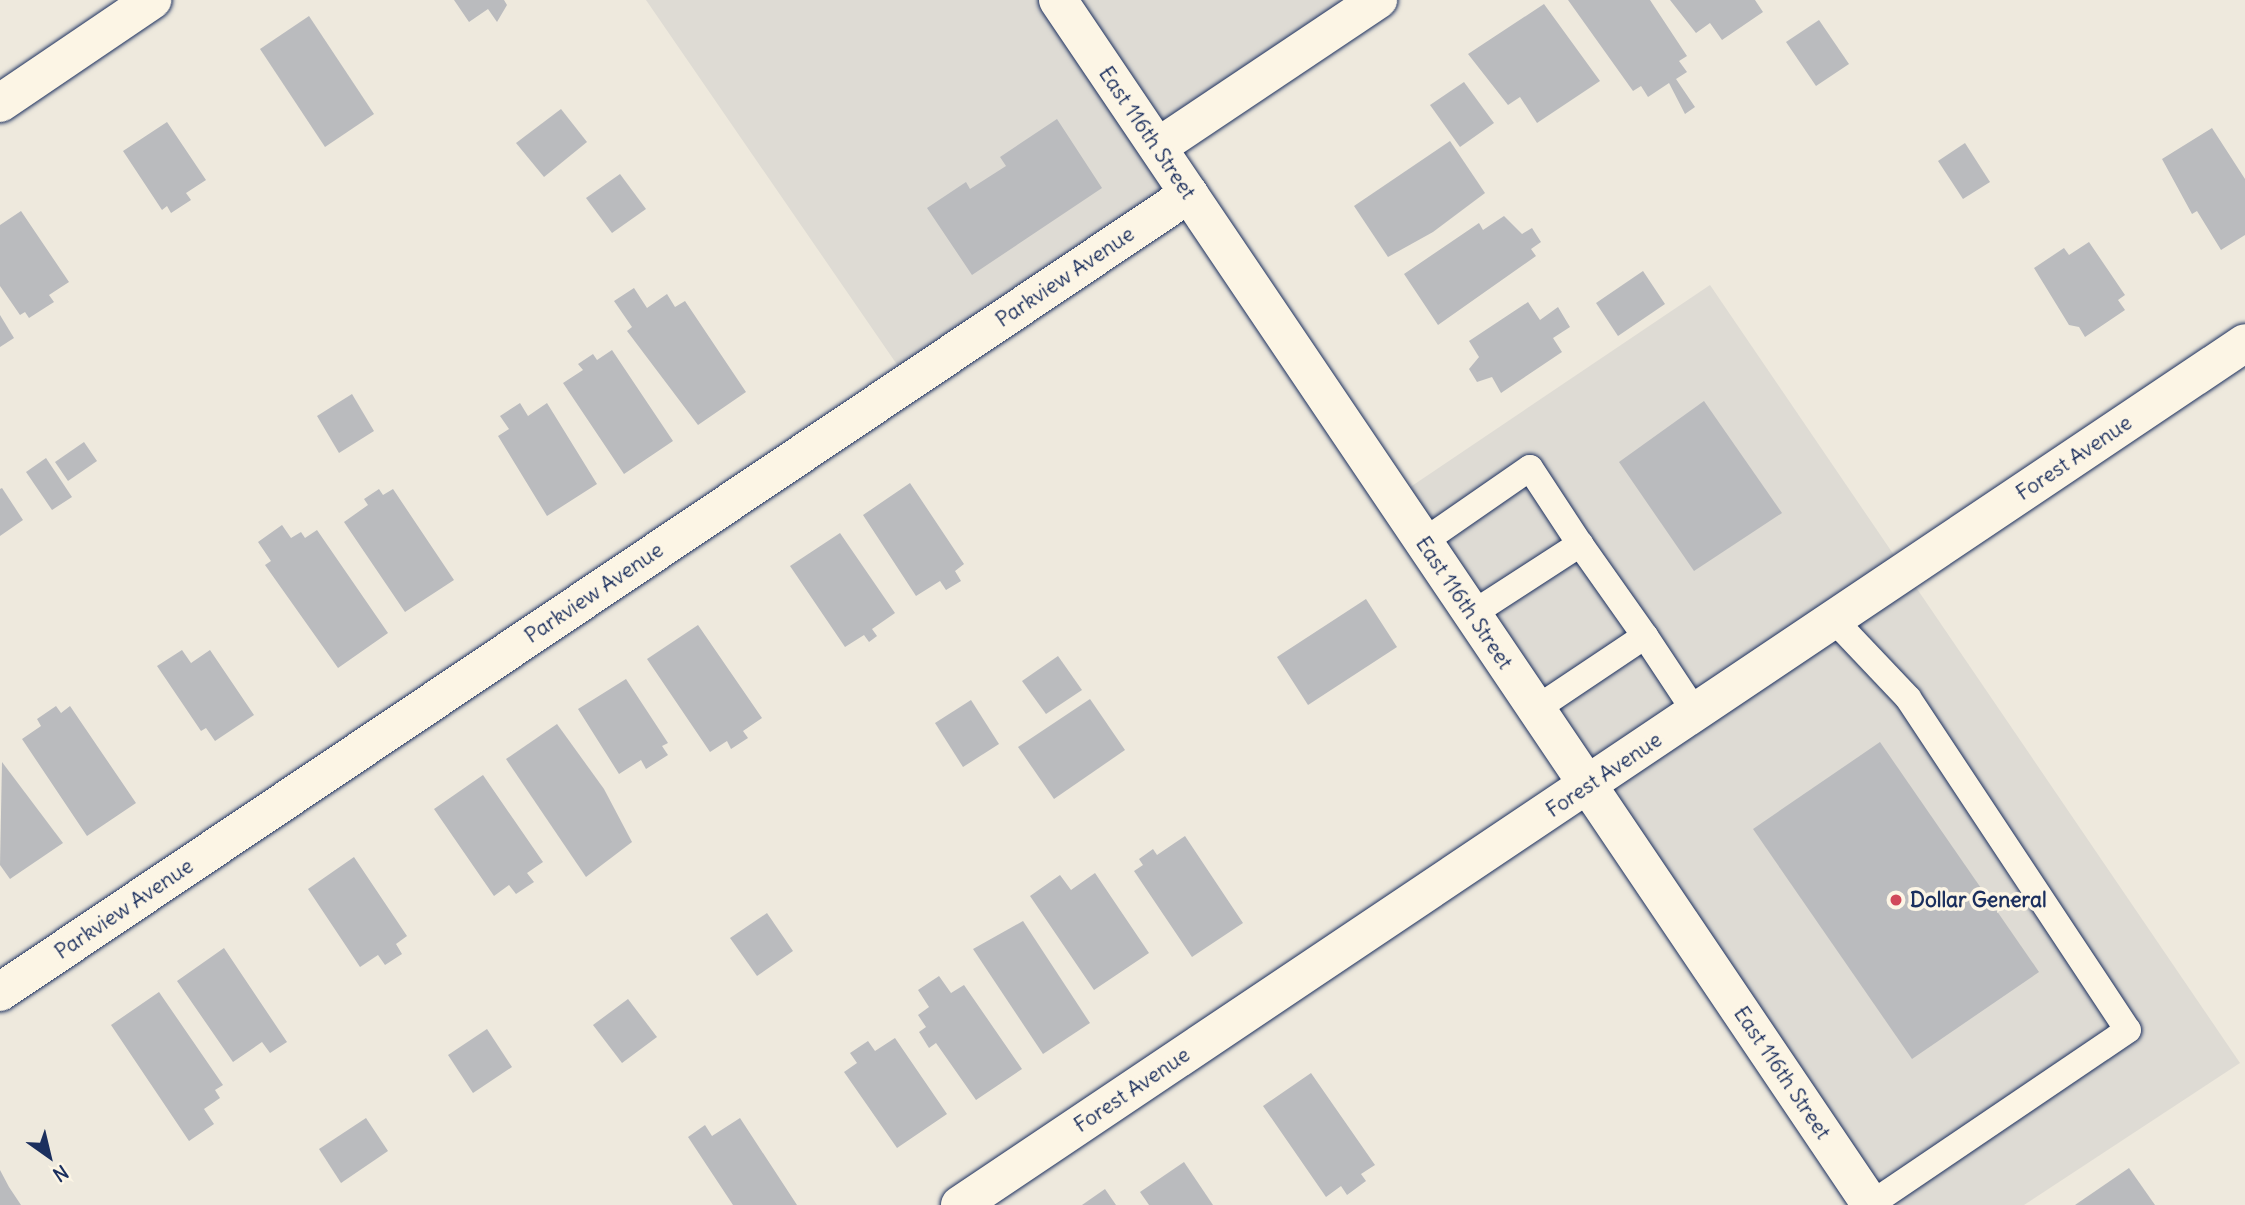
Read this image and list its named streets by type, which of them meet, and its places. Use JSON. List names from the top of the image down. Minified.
{"streets":{"street":["East 116th Street","Parkview Avenue","Forest Avenue"]},"crossings":[["East 116th Street","Parkview Avenue"],["East 116th Street","Forest Avenue"]],"places":["Dollar General"],"north":"bottom right"}
